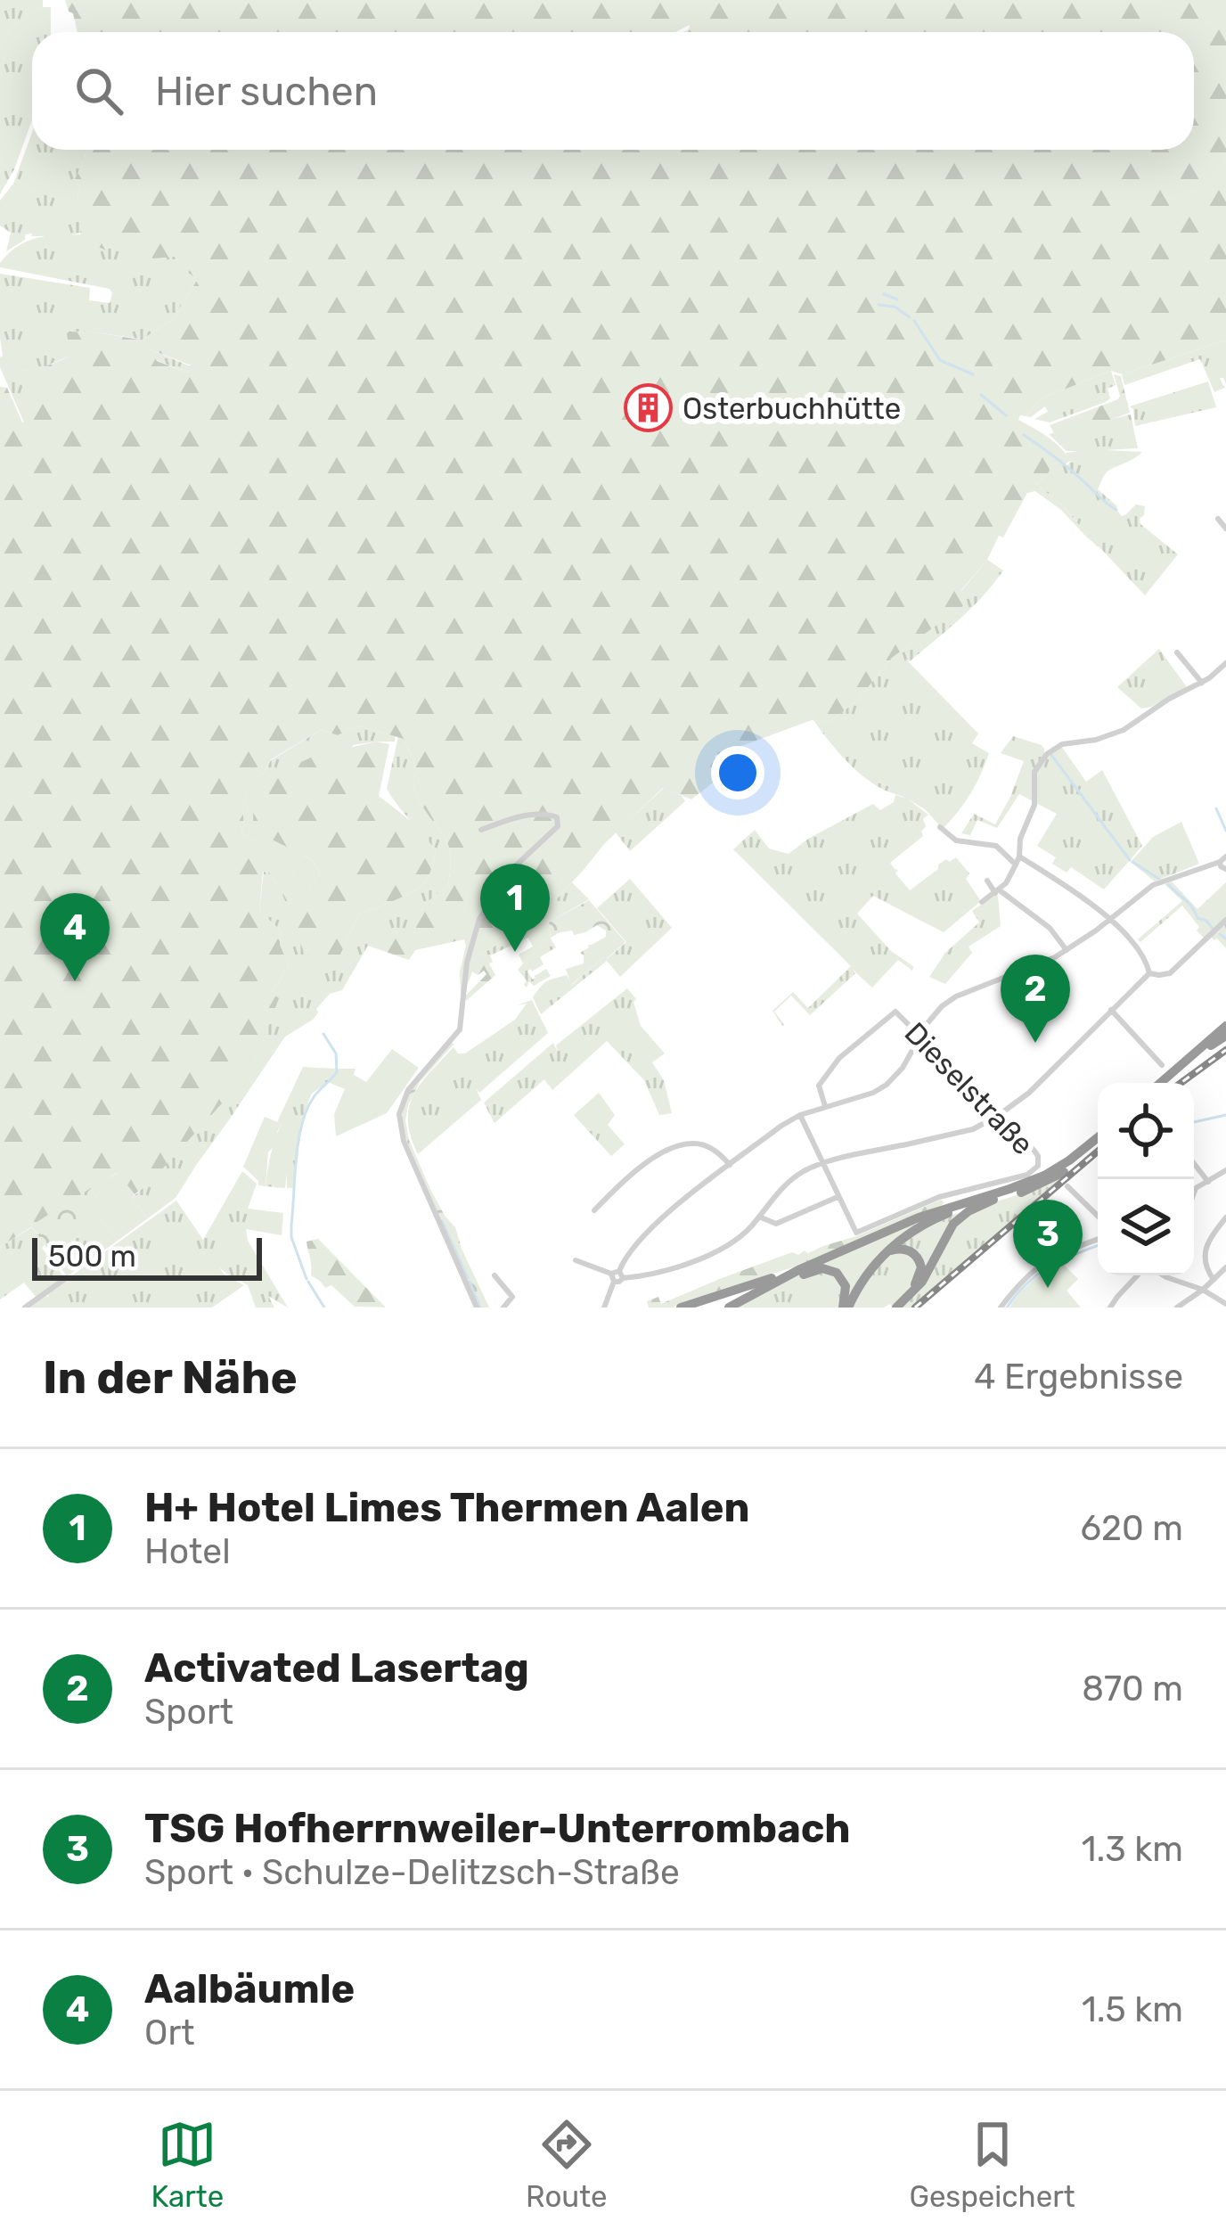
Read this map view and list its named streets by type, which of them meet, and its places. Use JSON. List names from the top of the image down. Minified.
{"streets":{"street":["Dieselstraße"]},"places":{"building":["Osterbuchhütte"]},"scale_bar":"500 m","page":{"search":"Hier suchen","pins":["1","4","2","3"],"scale":"500 m","heading":["In der Nähe","4 Ergebnisse"],"list":[{"mark":"1","name":"H+ Hotel Limes Thermen Aalen","note":"Hotel","value":"620 m"},{"mark":"2","name":"Activated Lasertag","note":"Sport","value":"870 m"},{"mark":"3","name":"TSG Hofherrnweiler-Unterrombach","note":"Sport · Schulze-Delitzsch-Straße","value":"1.3 km"},{"mark":"4","name":"Aalbäumle","note":"Ort","value":"1.5 km"}],"nav":["Karte","Route","Gespeichert"]}}
